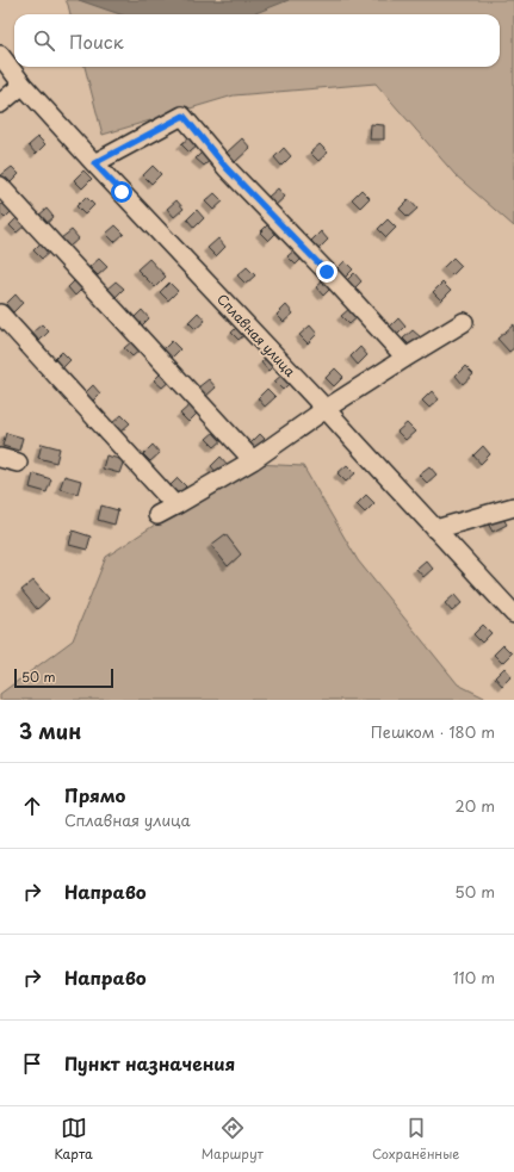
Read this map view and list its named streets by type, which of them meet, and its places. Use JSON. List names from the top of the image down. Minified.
{"streets":{"lane":["Сплавная улица"]},"scale_bar":"50 m","page":{"search":"Поиск","scale":"50 m","heading":["3 мин","Пешком · 180 m"],"list":[["Прямо","Сплавная улица","20 m"],["Направо","50 m"],["Направо","110 m"],"Пункт назначения"],"nav":["Карта","Маршрут","Сохранённые"]}}
